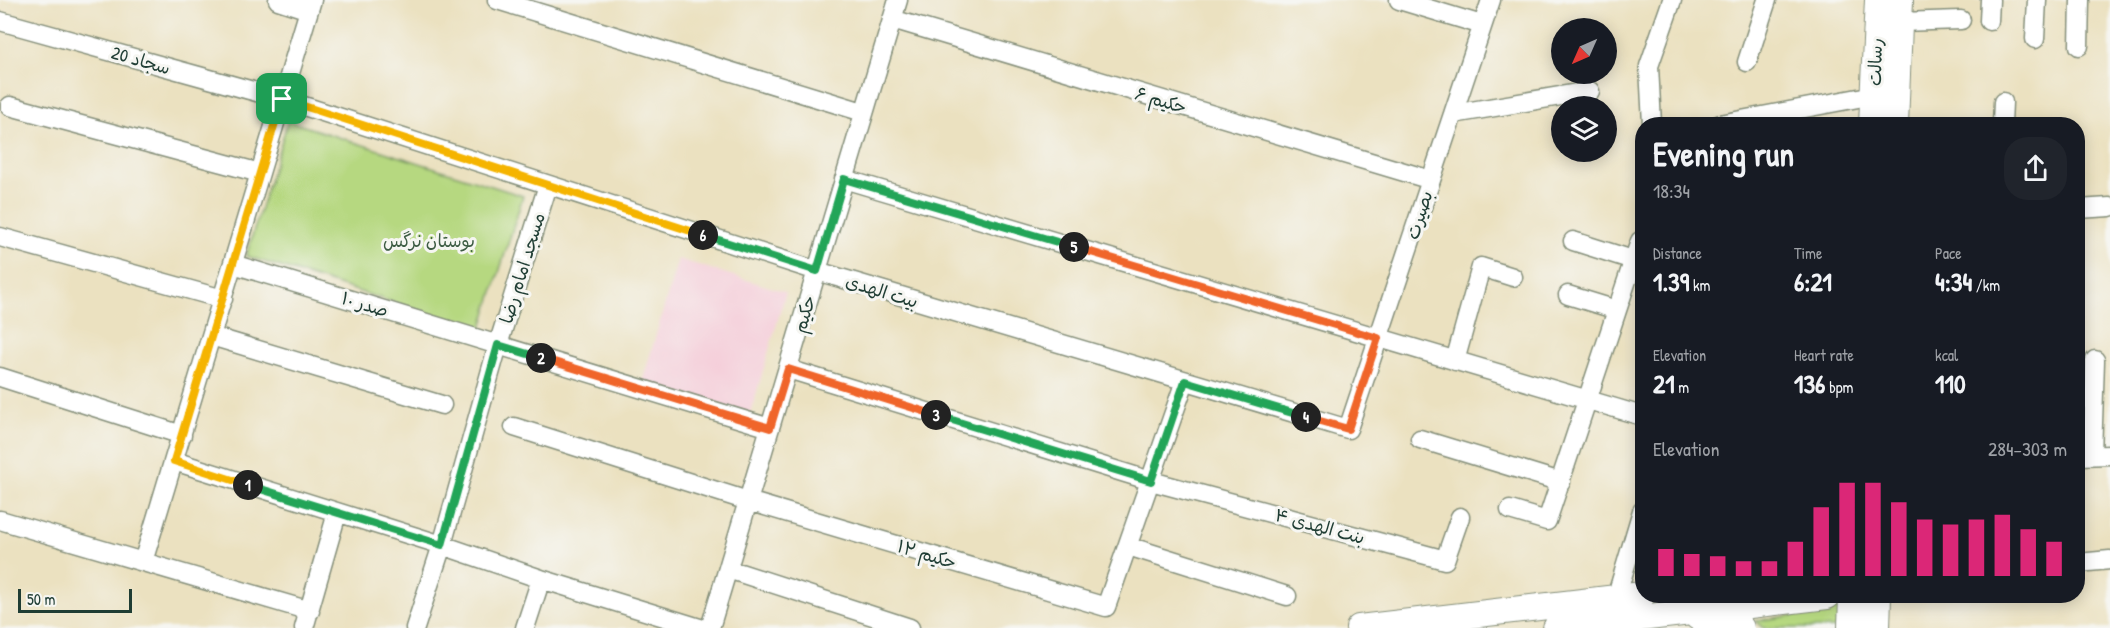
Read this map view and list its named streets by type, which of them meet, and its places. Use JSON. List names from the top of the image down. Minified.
{"streets":{"main road":["رسالت"],"street":["سجاد 20","حکیم ۶","بصیرت","مسجد امام رضا","بیت الهدی","صدر ۱۰","حکیم","بنت الهدی ۴","حکیم ۱۲"]},"crossings":[["سجاد 20","بیت الهدی"],["حکیم ۶","بصیرت"],["حکیم ۶","حکیم"],["بصیرت","بیت الهدی"],["مسجد امام رضا","بیت الهدی"],["مسجد امام رضا","صدر ۱۰"],["بیت الهدی","حکیم"],["صدر ۱۰","حکیم"],["حکیم","حکیم ۱۲"]],"parks":["بوستان نرگس"],"scale_bar":"50 m","north":"bottom left","page":{"heading":["Evening run","18:34"],"stats":[["Distance","1.39 km"],["Time","6:21"],["Pace","4:34 /km"],["Elevation","21 m"],["Heart rate","136 bpm"],["kcal","110"]],"pins":["6","5","2","3","4","1"],"chart":["Elevation","284–303 m"],"scale":"50 m"}}
